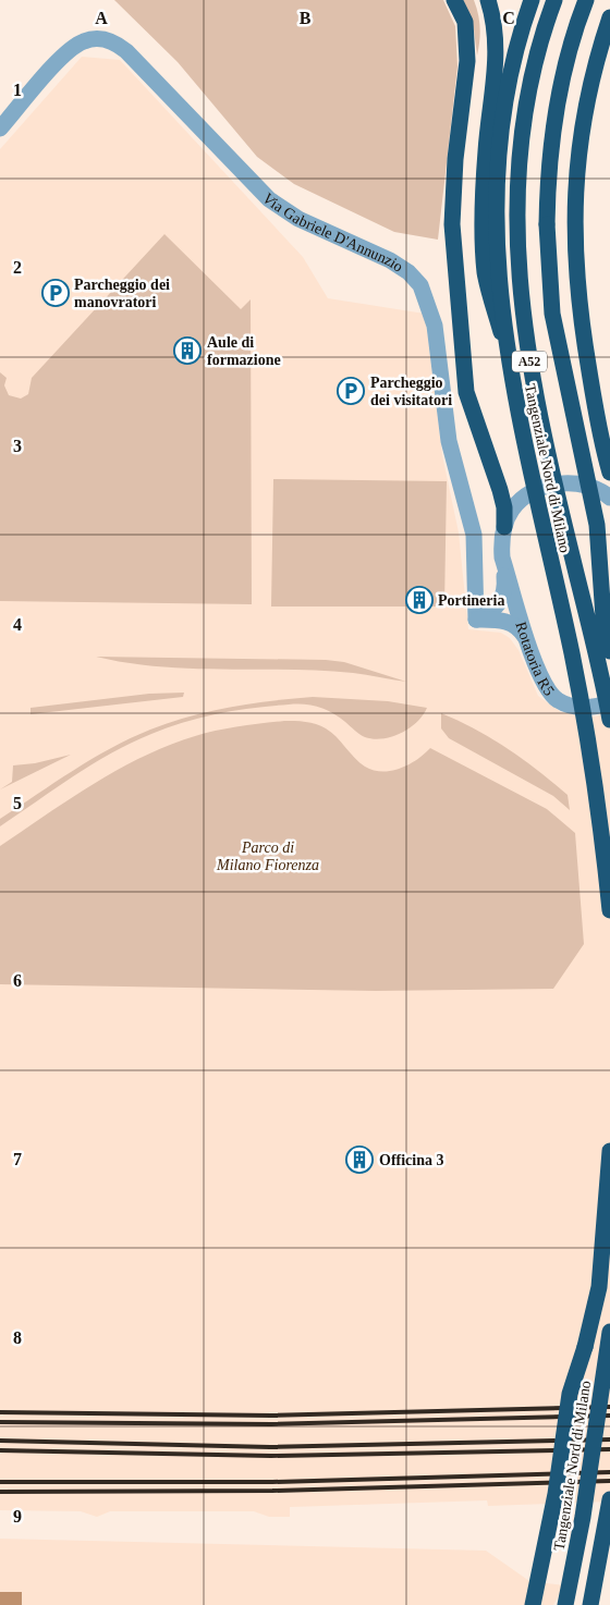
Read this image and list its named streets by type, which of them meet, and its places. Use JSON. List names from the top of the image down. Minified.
{"streets":{"highway":["A52","Tangenziale Nord di Milano"],"street":["Via Gabriele D'Annunzio","Rotatoria R5"]},"parks":["Parco di Milano Fiorenza"],"places":{"parking":["Parcheggio dei manovratori","Parcheggio dei visitatori"],"building":["Aule di formazione","Portineria","Officina 3"]},"grid":{"columns":["A","B","C"],"rows":["1","2","3","4","5","6","7","8","9"]}}
